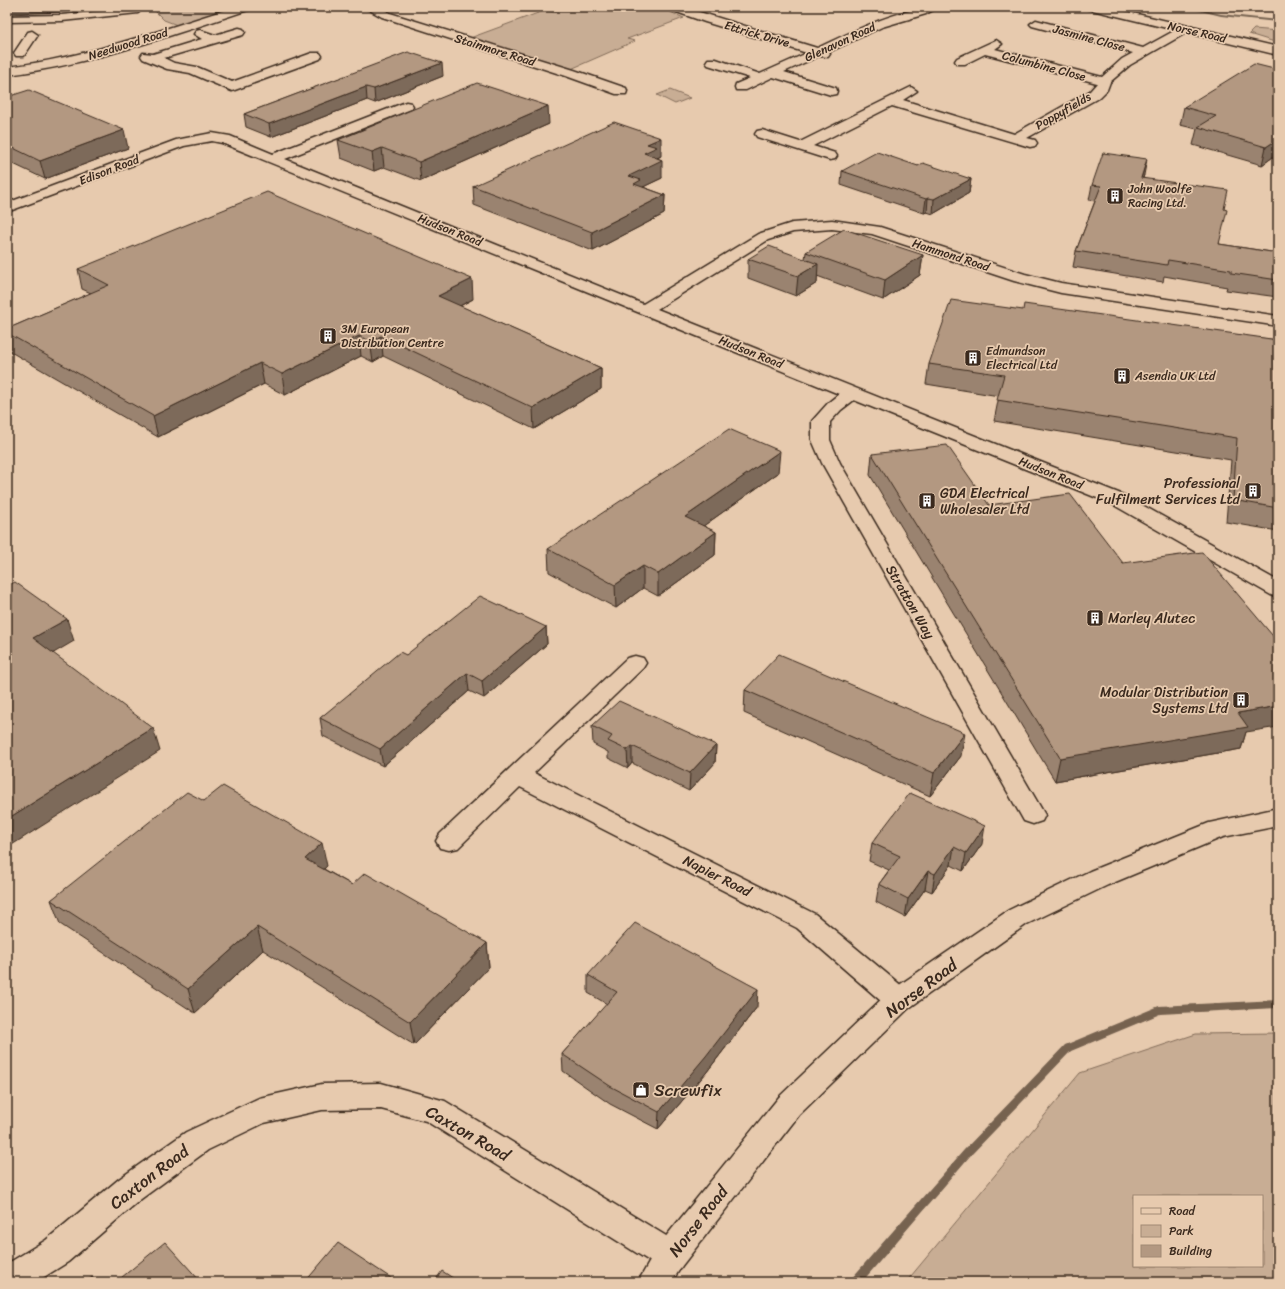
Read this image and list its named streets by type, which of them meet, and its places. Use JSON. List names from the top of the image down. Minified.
{"streets":{"street":["Norse Road","Ettrick Drive","Jasmine Close","Glenavon Road","Needwood Road","Stainmore Road","Columbine Close","Poppyfields","Edison Road","Hudson Road","Hammond Road","Stratton Way","Napier Road","Caxton Road"]},"crossings":[["Norse Road","Poppyfields"],["Norse Road","Napier Road"],["Norse Road","Caxton Road"],["Ettrick Drive","Glenavon Road"],["Jasmine Close","Poppyfields"],["Columbine Close","Poppyfields"],["Edison Road","Hudson Road"],["Hudson Road","Hammond Road"],["Hudson Road","Stratton Way"]],"places":{"building":["John Woolfe Racing Ltd.","3M European Distribution Centre","Edmundson Electrical Ltd","Asendia UK Ltd","Professional Fulfilment Services Ltd","GDA Electrical Wholesaler Ltd","Marley Alutec","Modular Distribution Systems Ltd"],"shop":["Screwfix"]},"legend":["Road","Park","Building"]}
